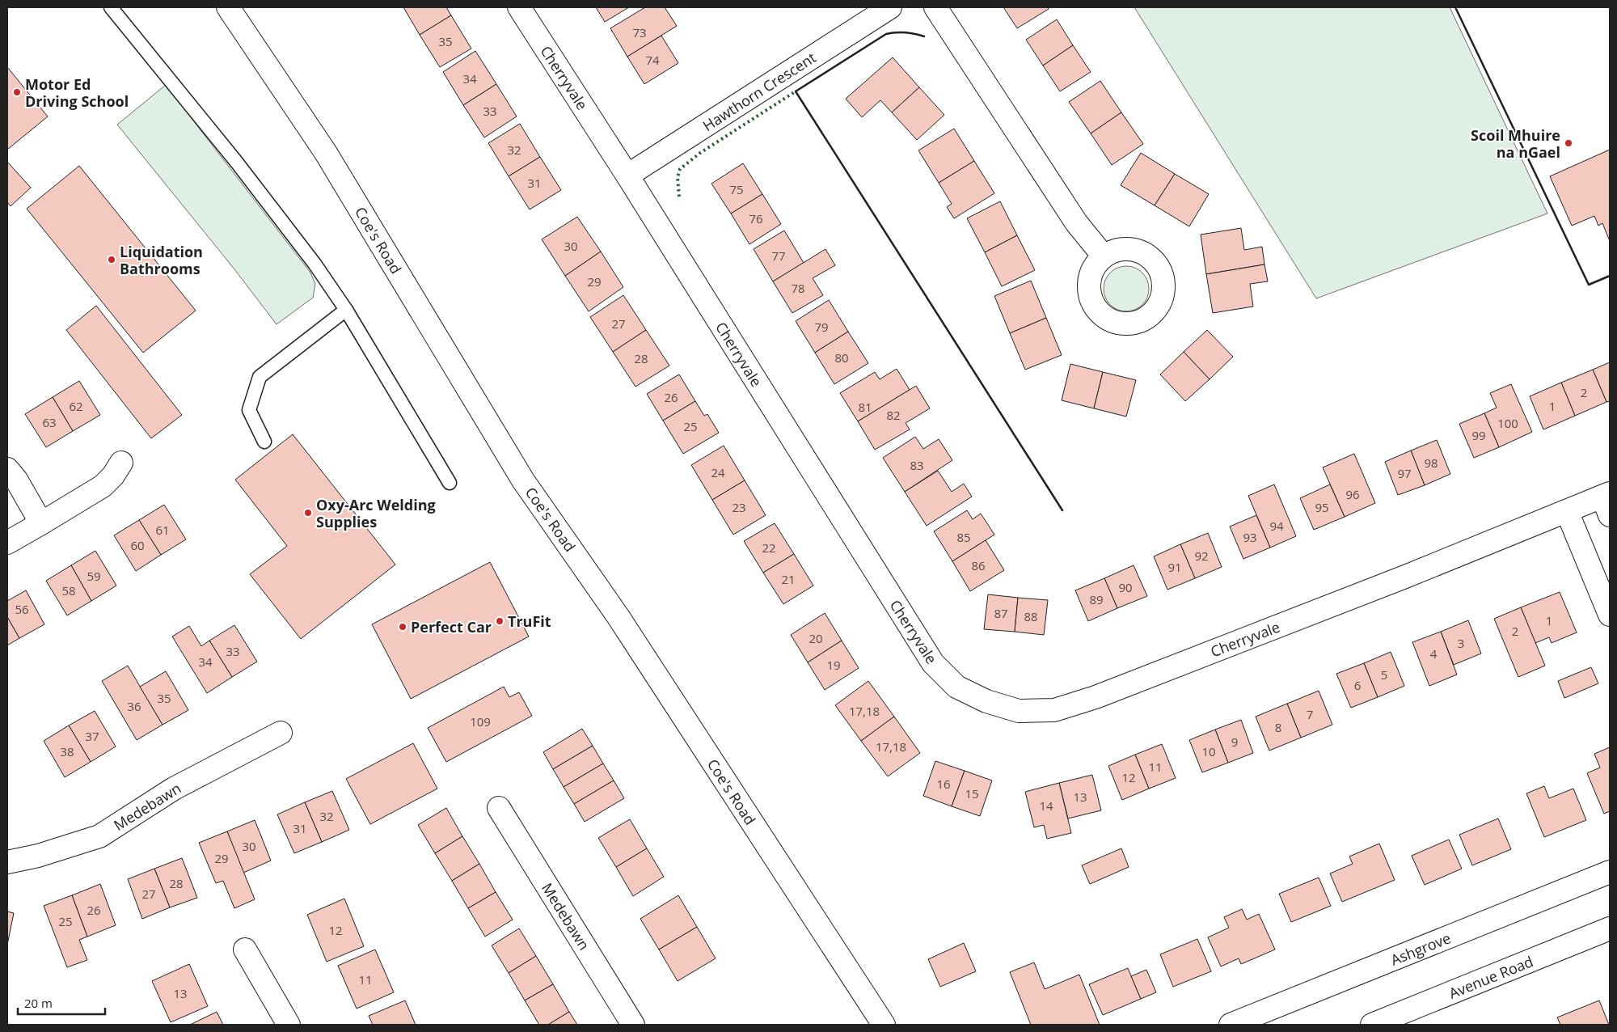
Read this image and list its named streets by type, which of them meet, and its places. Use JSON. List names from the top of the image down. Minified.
{"streets":{"street":["Cherryvale","Hawthorn Crescent","Coe's Road","Medebawn","Ashgrove","Avenue Road"]},"crossings":[["Cherryvale","Hawthorn Crescent"]],"places":["Motor Ed Driving School","Scoil Mhuire na nGael","Liquidation Bathrooms","Oxy-Arc Welding Supplies","TruFit","Perfect Car"],"house_numbers":["73","35","74","34","33","32","31","75","76","30","77","29","78","27","79","80","28","2","26","62","1","81","82","63","100","25","99","98","83","24","97","96","23","95","94","61","85","93","60","22","92","86","91","59","21","90","58","89","56","87","88","1","2","20","3","33","4","34","19","5","6","35","36","17,18","7","109","8","37","9","17,18","38","10","11","12","16","15","13","14","32","31","30","29","28","27","26","25","12","11","13"],"scale_bar":"20 m"}
